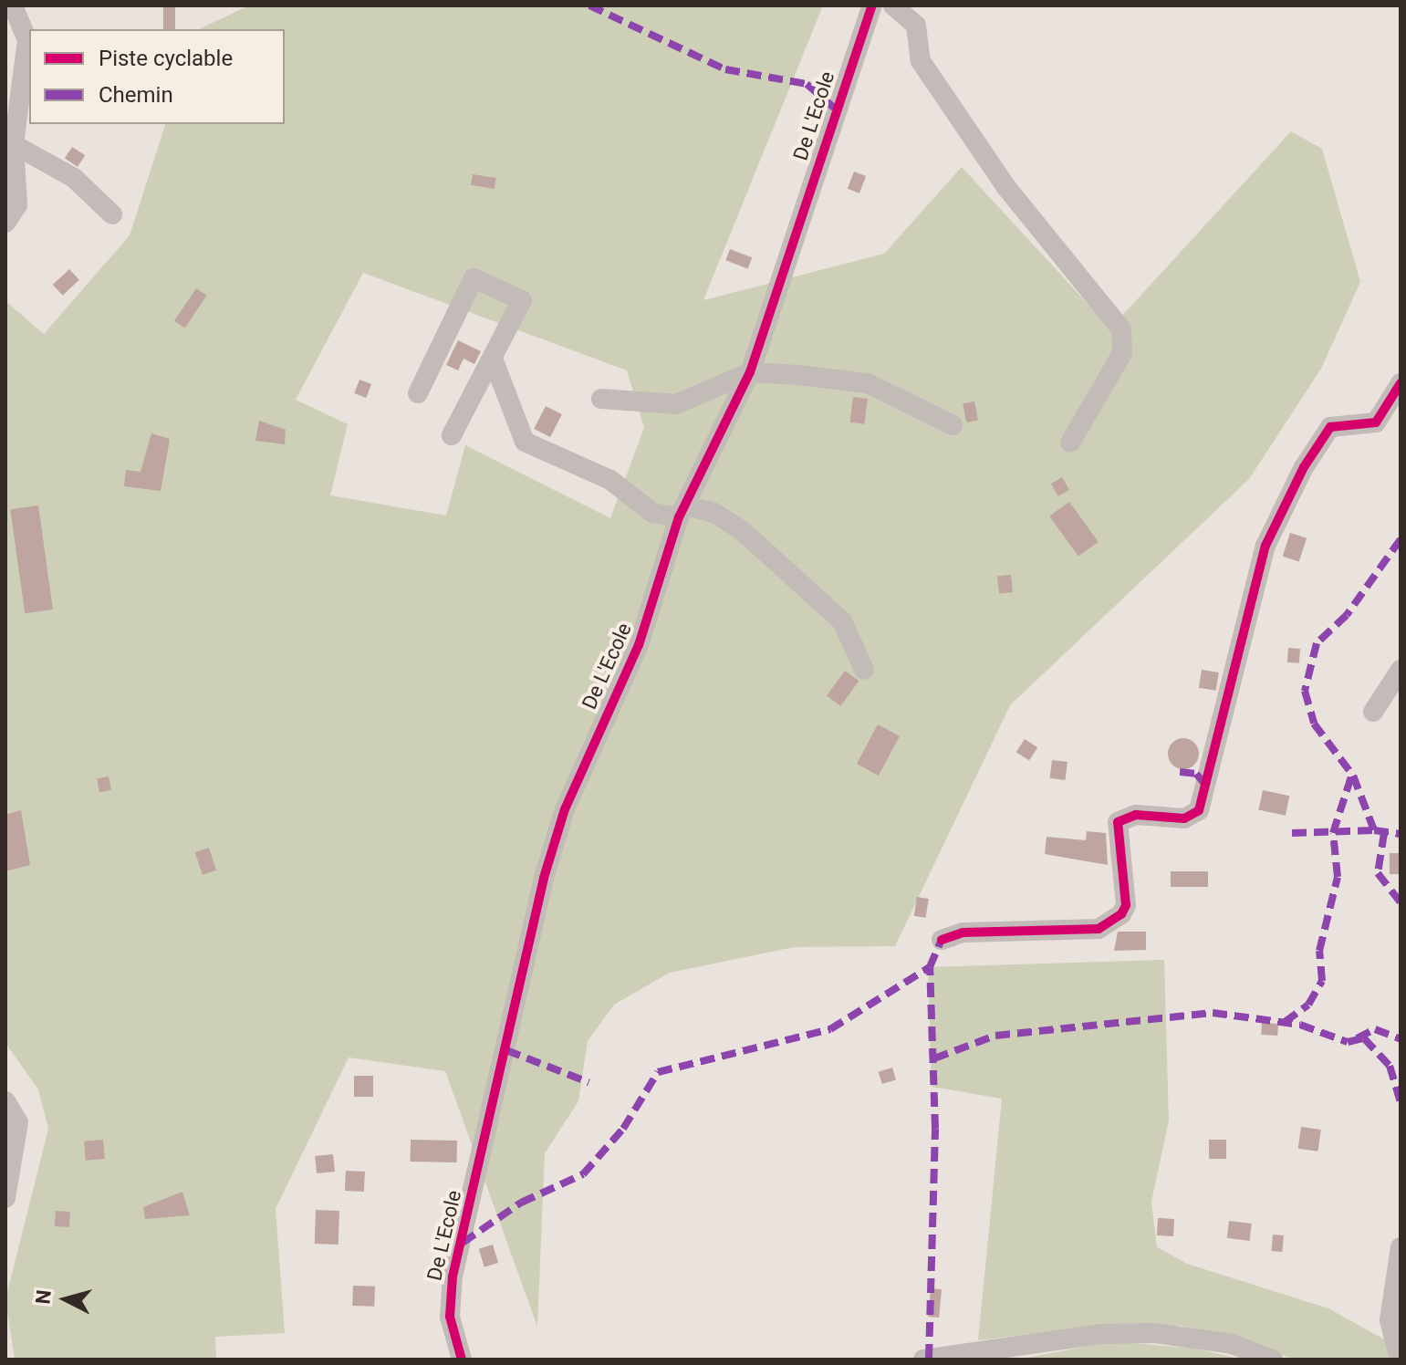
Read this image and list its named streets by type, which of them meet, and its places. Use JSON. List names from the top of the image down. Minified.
{"streets":{"street":["De L'Ecole"]},"legend":["Piste cyclable","Chemin"],"north":"left"}
